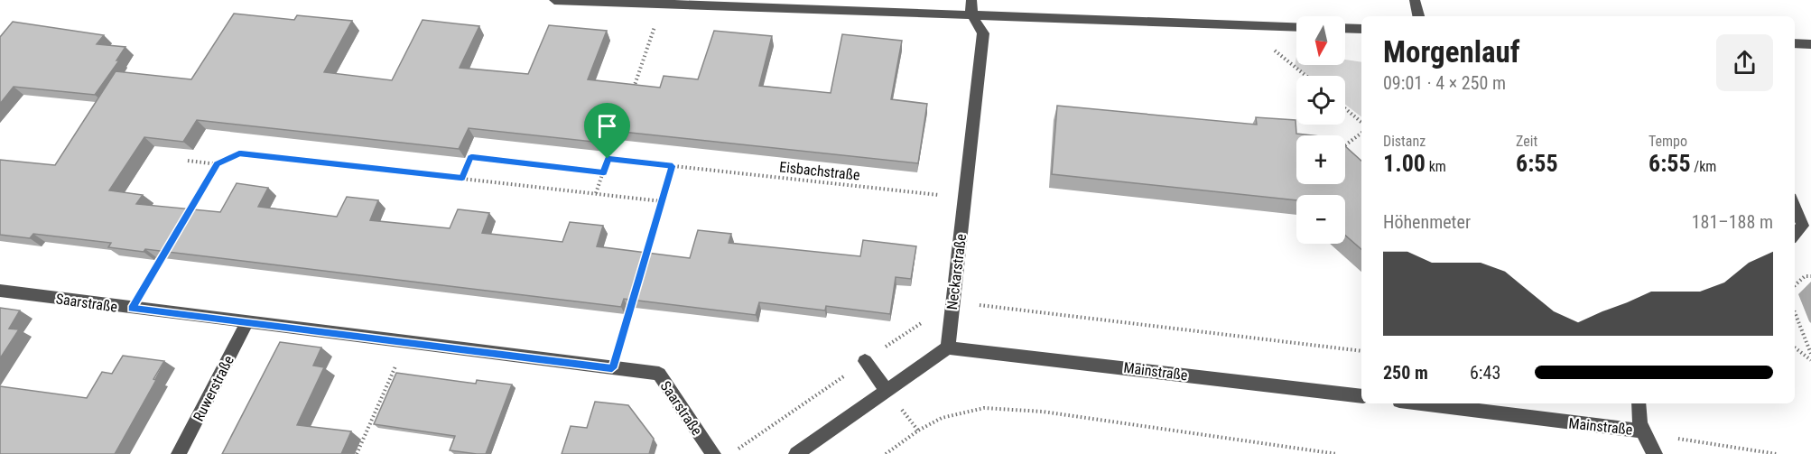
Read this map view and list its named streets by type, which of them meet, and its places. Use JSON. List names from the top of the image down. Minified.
{"streets":{"street":["Neckarstraße","Saarstraße","Mainstraße","Ruwerstraße"],"path":["Eisbachstraße"]},"crossings":[["Eisbachstraße","Neckarstraße"],["Neckarstraße","Mainstraße"],["Saarstraße","Ruwerstraße"]],"north":"bottom","page":{"map_buttons":["+","−"],"heading":["Morgenlauf","09:01 · 4 × 250 m"],"stats":[["Distanz","1.00 km"],["Zeit","6:55"],["Tempo","6:55 /km"]],"chart":["Höhenmeter","181–188 m"],"list":[{"name":"250 m","note":"6:43"}]}}
